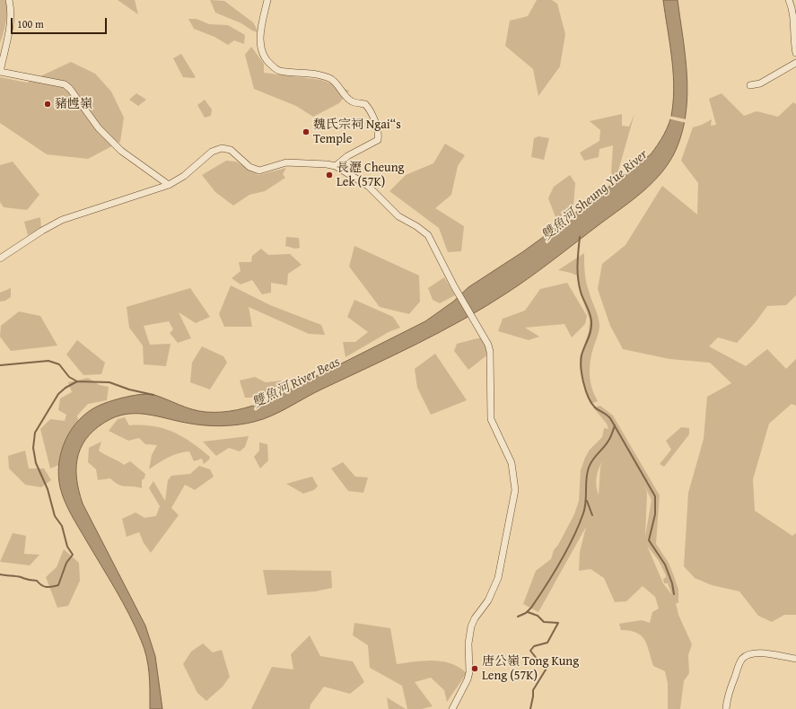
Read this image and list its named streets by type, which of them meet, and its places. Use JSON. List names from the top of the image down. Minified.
{"water":["雙魚河 Sheung Yue River","雙魚河 River Beas"],"places":["豬乸嶺","魏氏宗祠 Ngai“s Temple","長瀝 Cheung Lek (57K)","唐公嶺 Tong Kung Leng (57K)"],"scale_bar":"100 m"}
